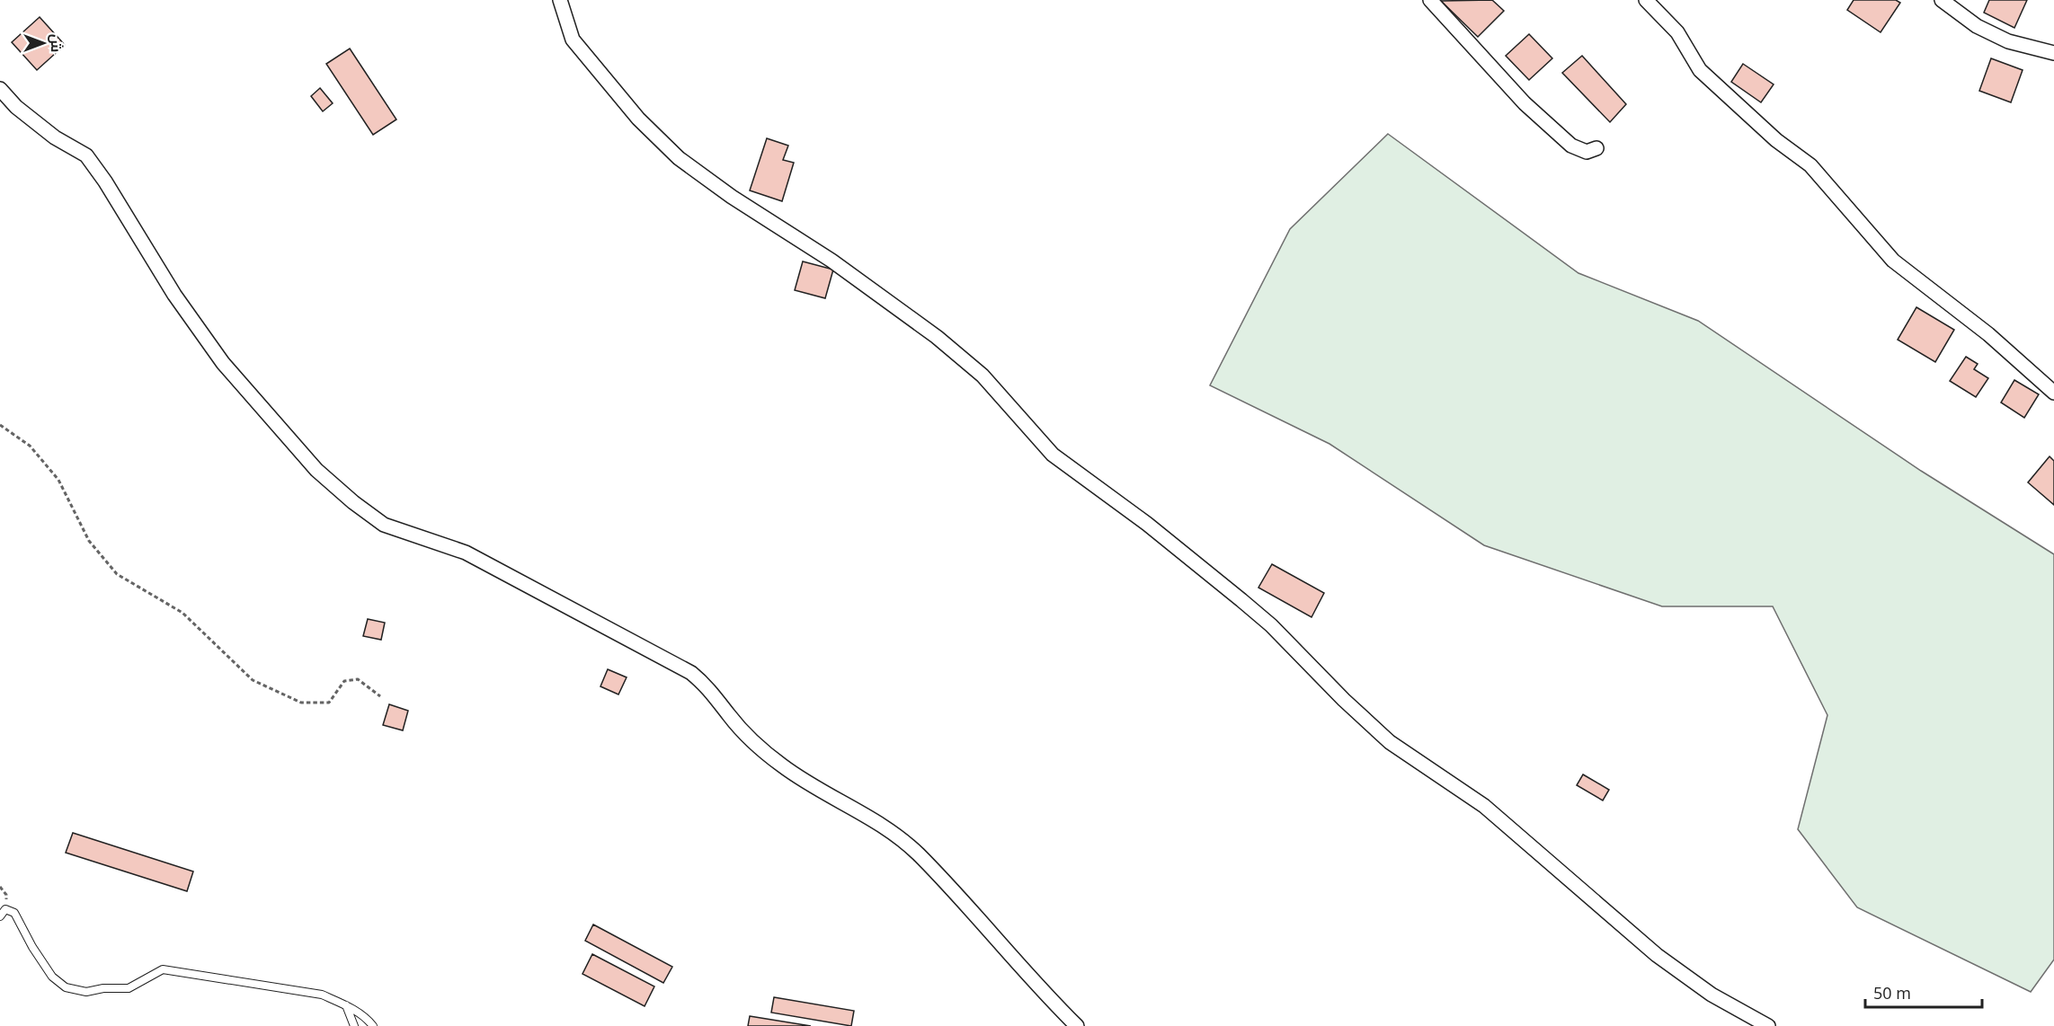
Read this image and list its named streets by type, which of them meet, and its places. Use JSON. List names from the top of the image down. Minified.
{"scale_bar":"50 m","north":"right"}
